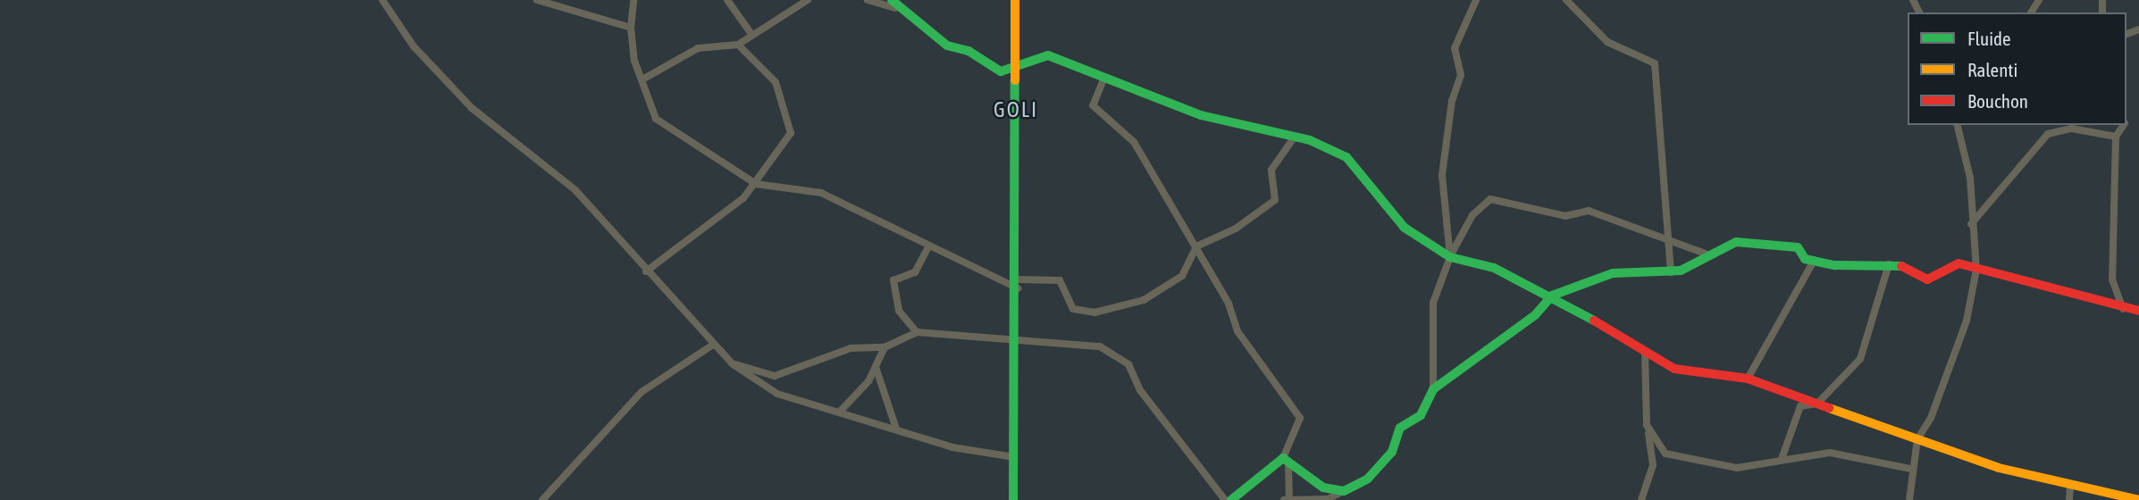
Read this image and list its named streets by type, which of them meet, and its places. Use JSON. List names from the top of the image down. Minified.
{"districts":["GOLI"],"legend":["Fluide","Ralenti","Bouchon"]}
